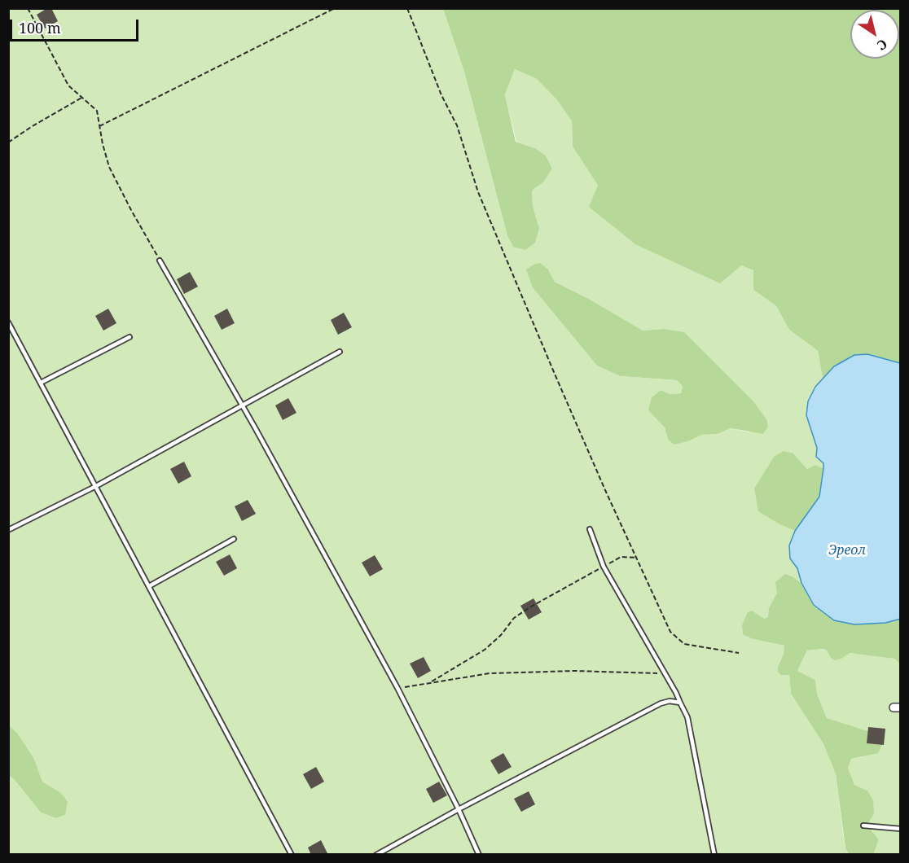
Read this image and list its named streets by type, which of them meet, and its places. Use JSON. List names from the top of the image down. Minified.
{"water":["Эреол"],"scale_bar":"100 m","north":"bottom right"}
